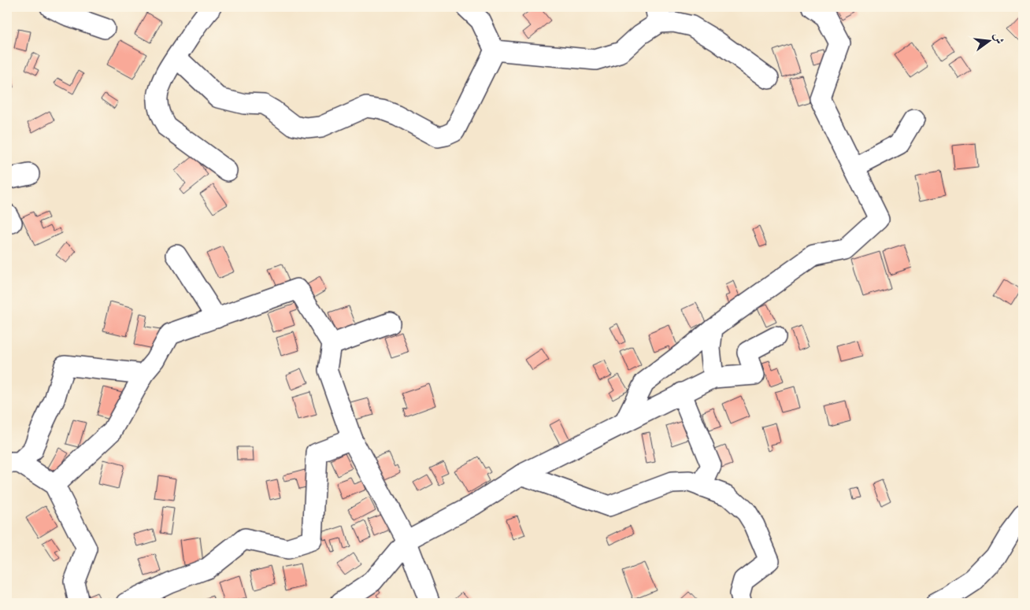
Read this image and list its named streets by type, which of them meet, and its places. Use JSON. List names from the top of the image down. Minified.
{"north":"right"}
